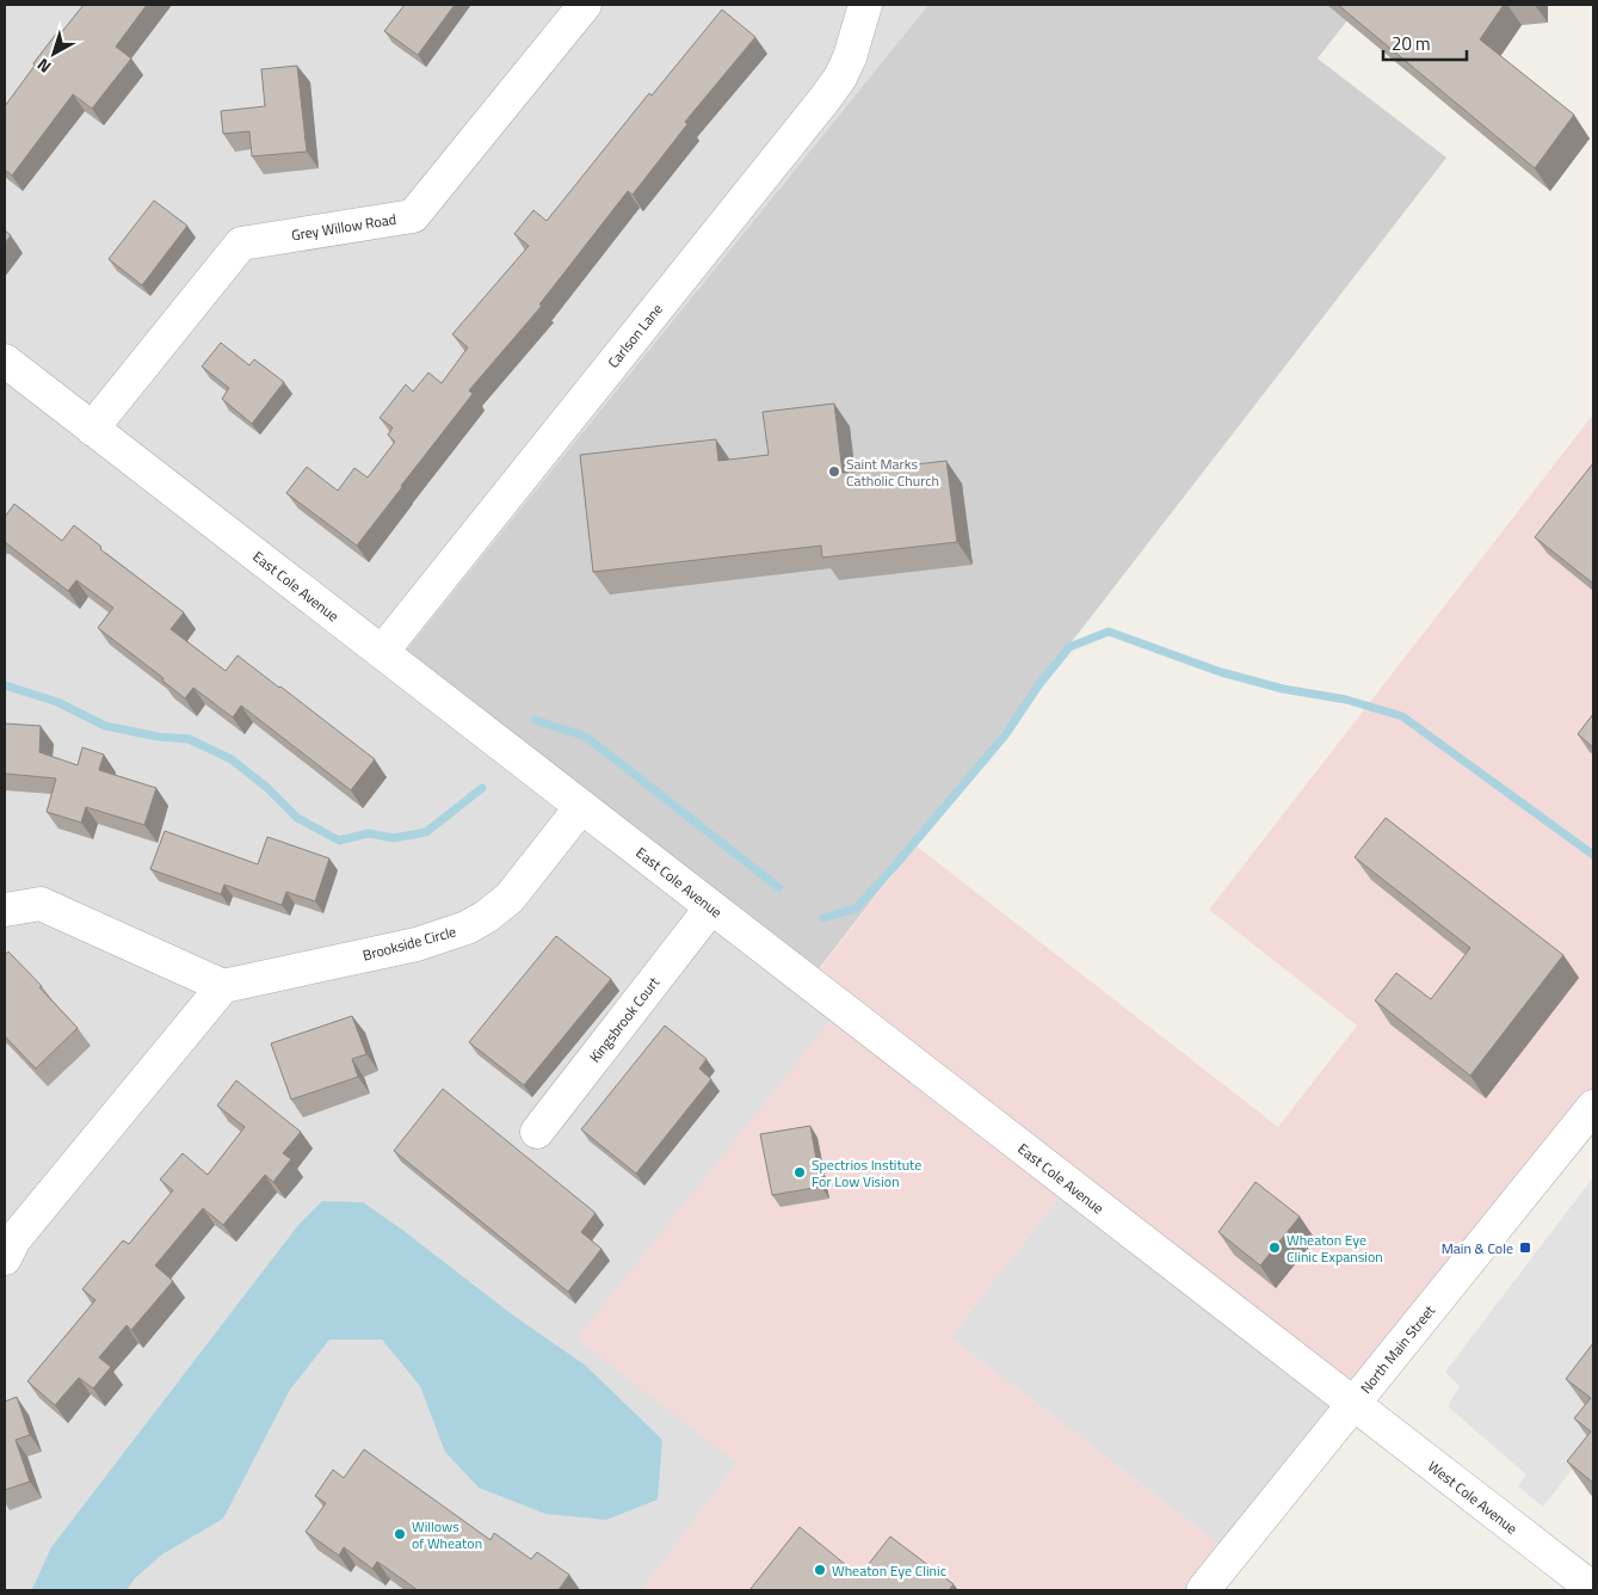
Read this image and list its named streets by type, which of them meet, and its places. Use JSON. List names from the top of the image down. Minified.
{"streets":{"street":["Grey Willow Road","Carlson Lane","East Cole Avenue","Brookside Circle","Kingsbrook Court","North Main Street","West Cole Avenue"]},"crossings":[["Grey Willow Road","East Cole Avenue"],["Carlson Lane","East Cole Avenue"],["East Cole Avenue","Brookside Circle"],["East Cole Avenue","Kingsbrook Court"],["East Cole Avenue","North Main Street"],["East Cole Avenue","West Cole Avenue"],["North Main Street","West Cole Avenue"]],"places":{"other":["Saint Marks Catholic Church","Spectrios Institute For Low Vision","Wheaton Eye Clinic Expansion","Willows of Wheaton","Wheaton Eye Clinic"],"transit":["Main & Cole"]},"scale_bar":"20 m","north":"bottom left"}
